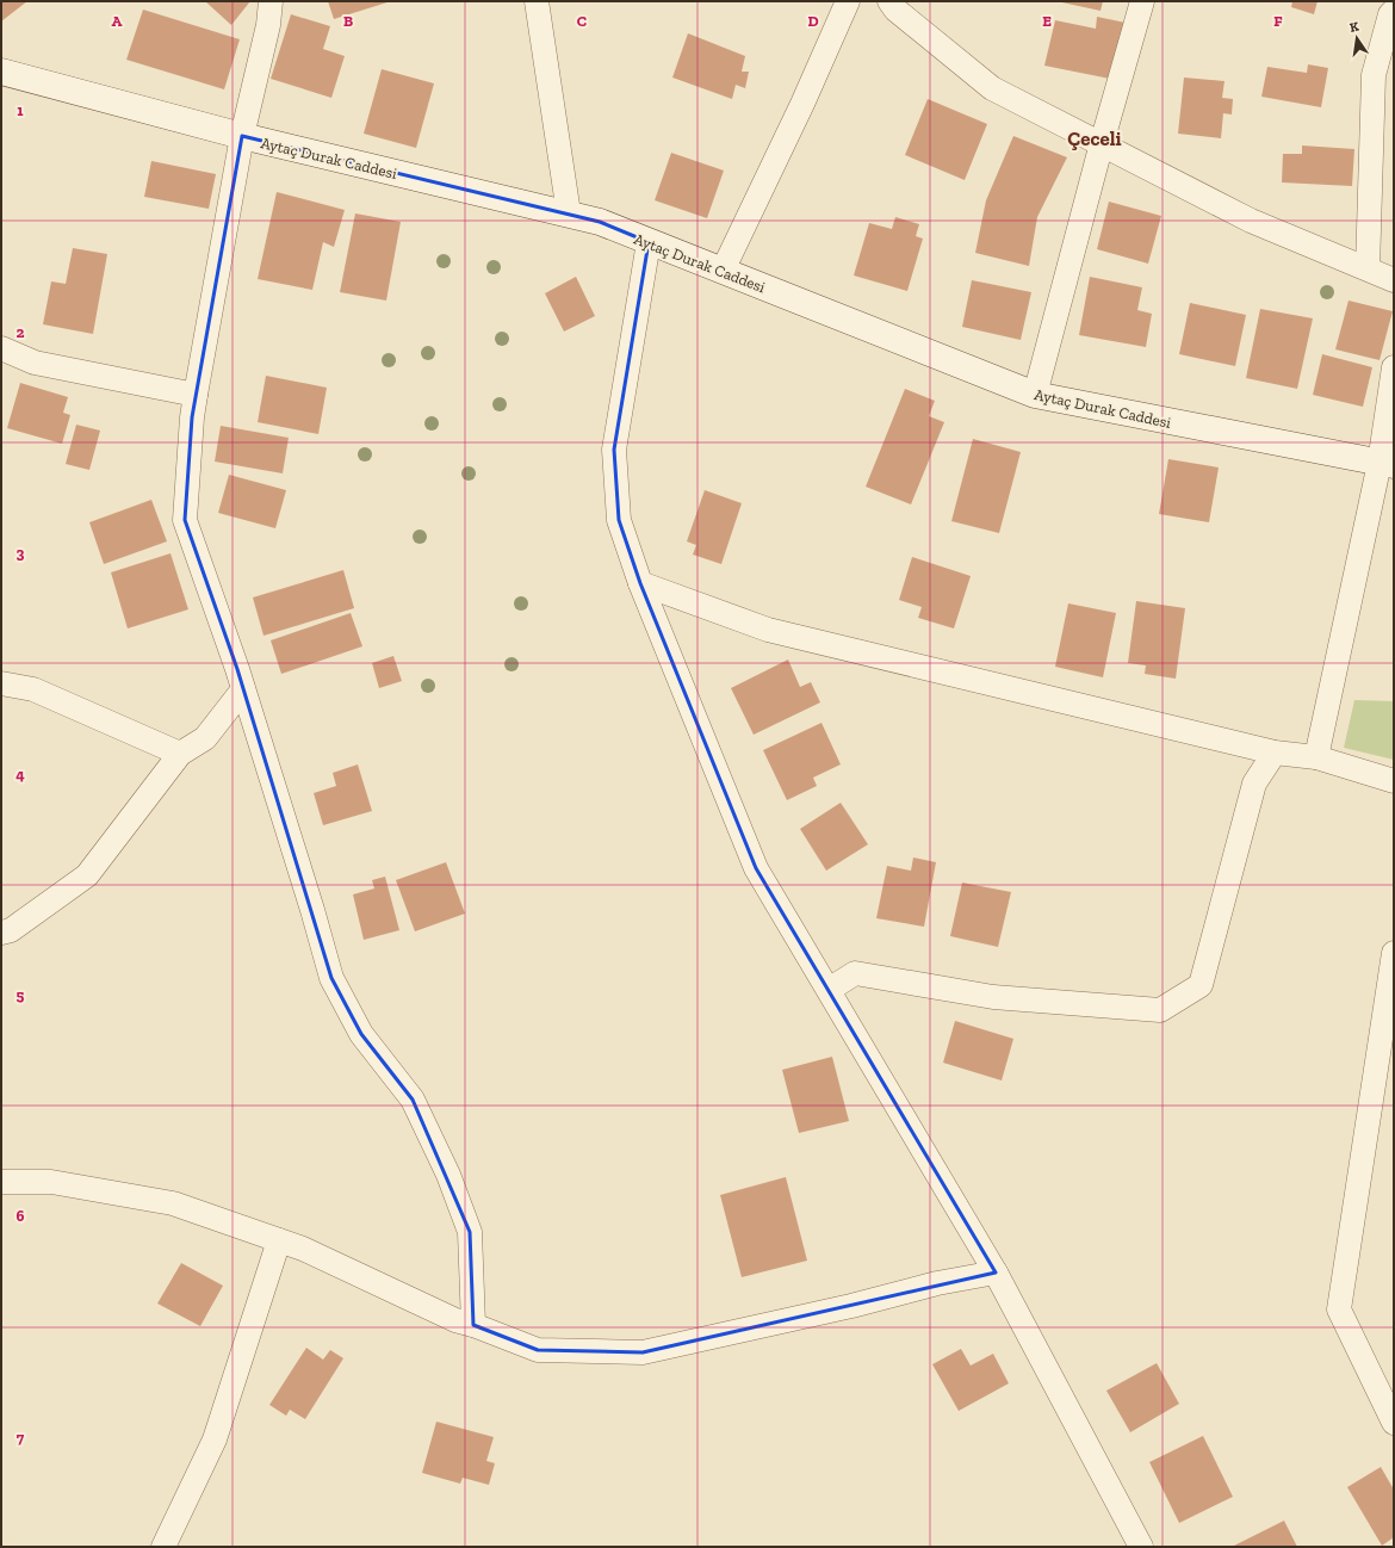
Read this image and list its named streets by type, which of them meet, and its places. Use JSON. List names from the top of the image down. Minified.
{"streets":{"main road":["Aytaç Durak Caddesi"]},"districts":["Çeceli"],"north":"top","grid":{"columns":["A","B","C","D","E","F"],"rows":["1","2","3","4","5","6","7"]}}
